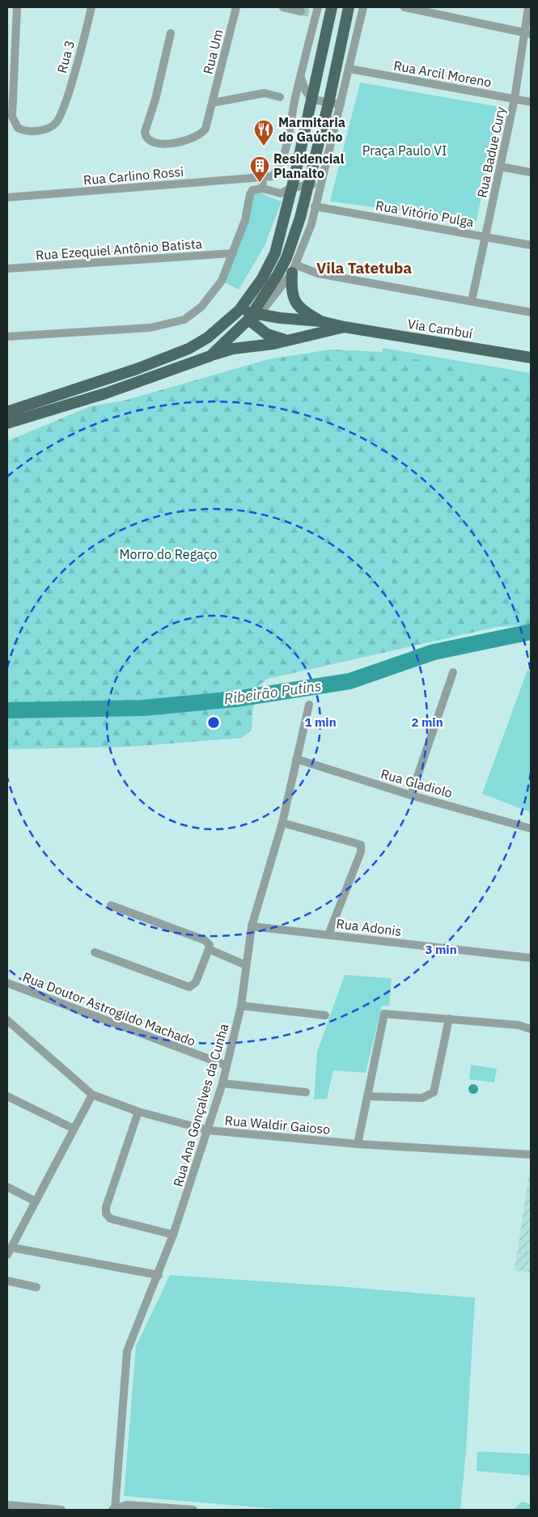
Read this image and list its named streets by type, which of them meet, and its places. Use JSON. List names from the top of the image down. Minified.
{"streets":{"main road":["Via Cambuí"],"street":["Rua Um","Rua 3","Rua Arcil Moreno","Rua Badue Cury","Rua Carlino Rossi","Rua Vitório Pulga","Rua Ezequiel Antônio Batista","Rua Gladiolo","Rua Adonis","Rua Doutor Astrogildo Machado","Rua Ana Gonçalves da Cunha","Rua Waldir Gaioso"]},"crossings":[["Rua Arcil Moreno","Rua Badue Cury"],["Rua Badue Cury","Rua Vitório Pulga"],["Rua Gladiolo","Rua Ana Gonçalves da Cunha"],["Rua Adonis","Rua Ana Gonçalves da Cunha"],["Rua Doutor Astrogildo Machado","Rua Ana Gonçalves da Cunha"],["Rua Ana Gonçalves da Cunha","Rua Waldir Gaioso"]],"districts":["Vila Tatetuba"],"water":["Ribeirão Putins"],"parks":["Praça Paulo VI","Morro do Regaço"],"places":{"restaurant":["Marmitaria do Gaúcho"],"building":["Residencial Planalto"]},"rings":["1 min","2 min","3 min"]}
